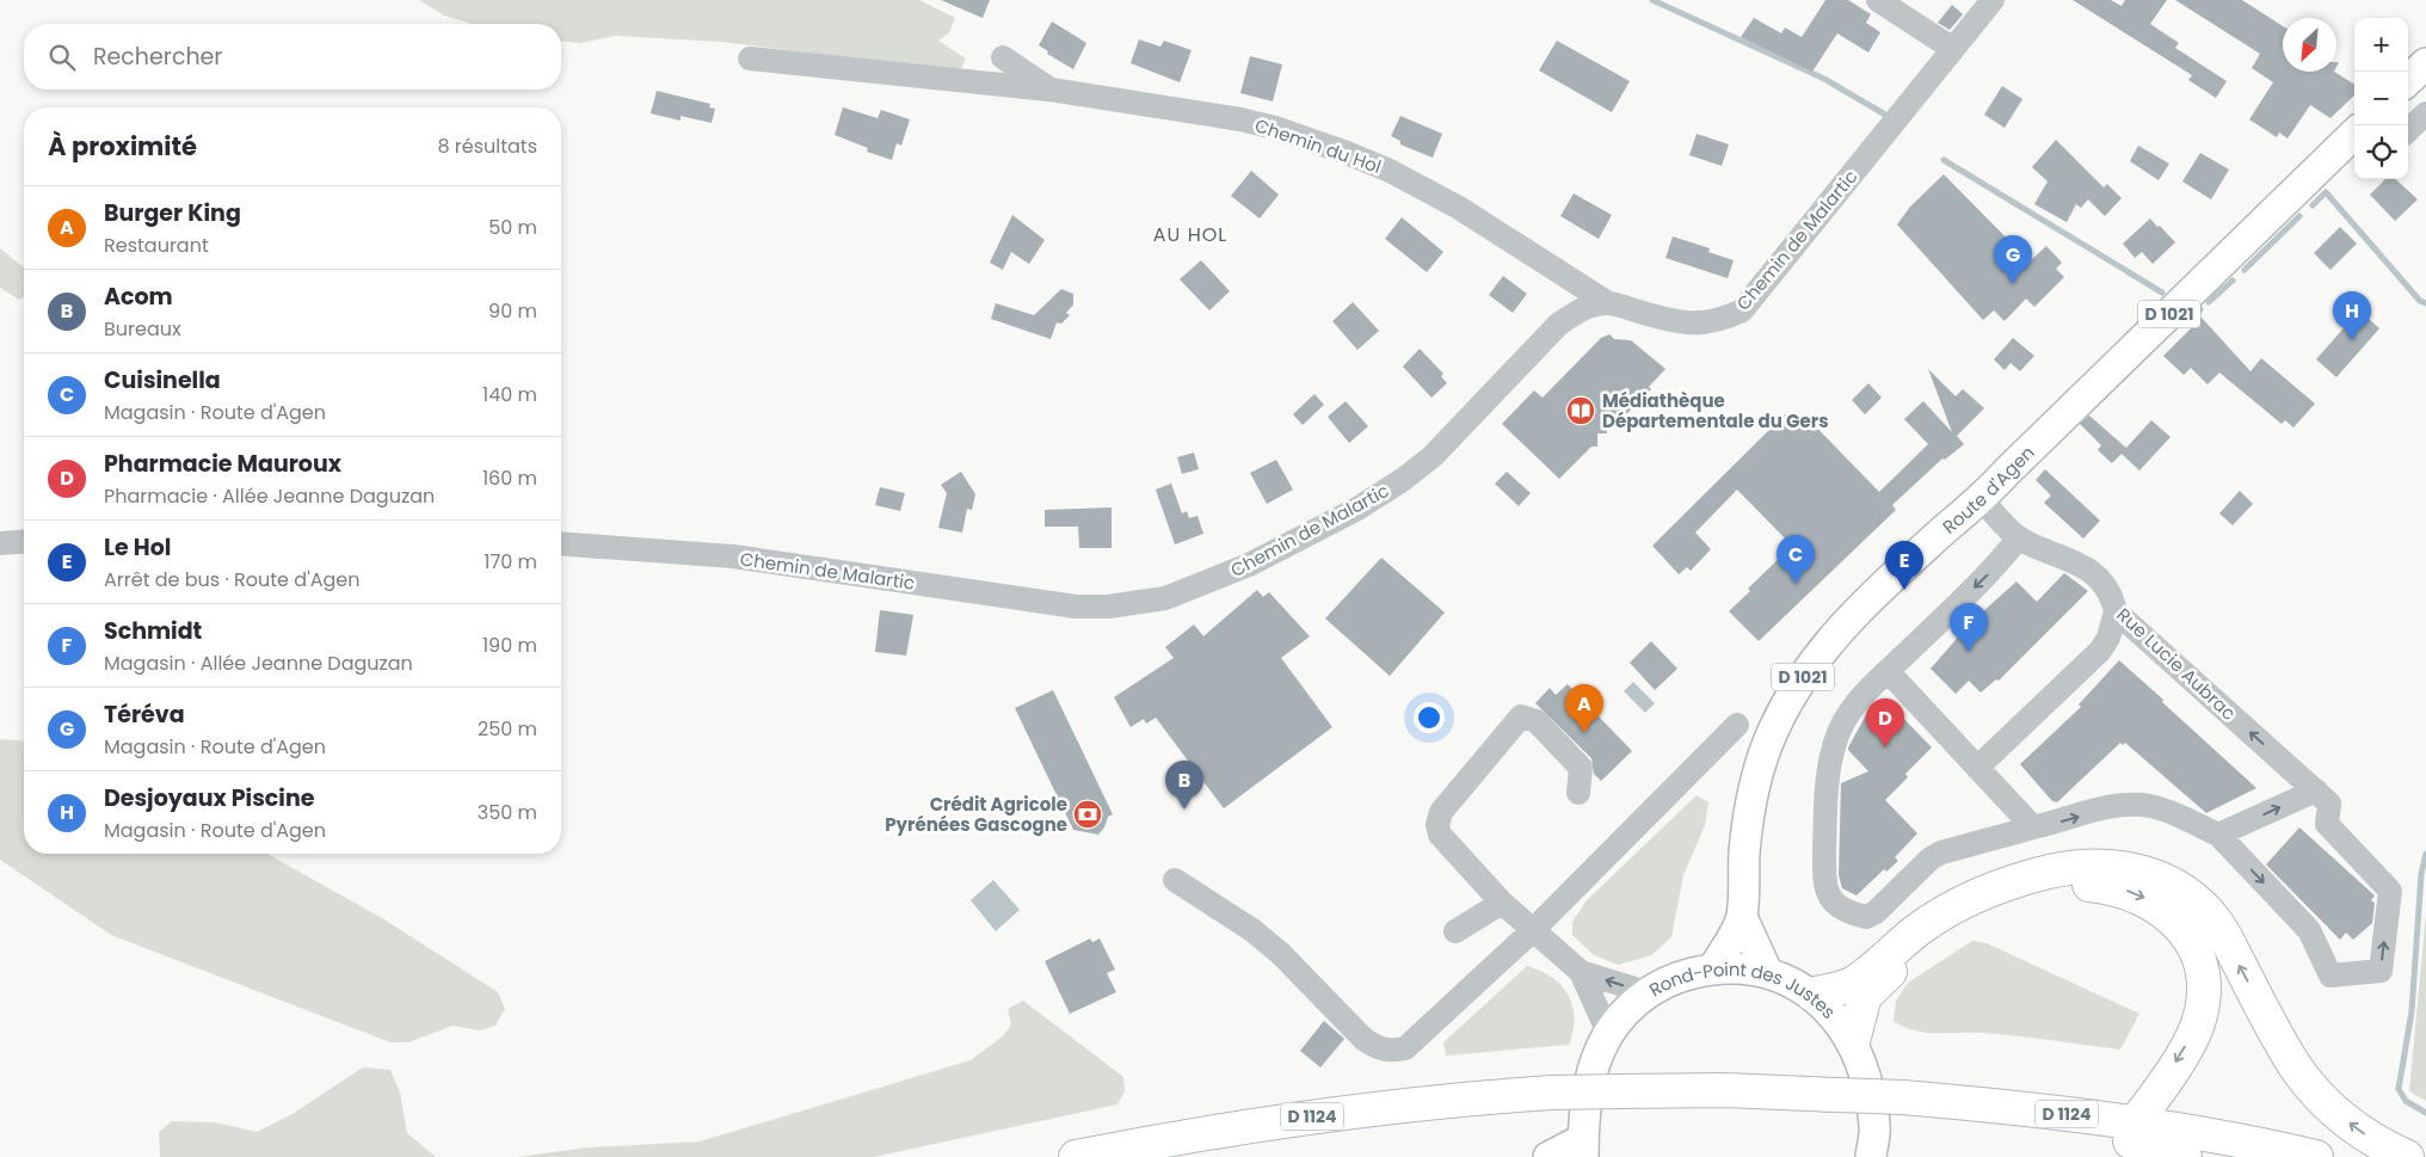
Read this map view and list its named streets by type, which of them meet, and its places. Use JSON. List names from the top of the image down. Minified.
{"streets":{"highway":["D 1124"],"main road":["D 1021","Route d'Agen","Rond-Point des Justes"],"street":["Chemin du Hol","Chemin de Malartic","Rue Lucie Aubrac"]},"crossings":[["Chemin du Hol","Chemin de Malartic"],["Route d'Agen","Rue Lucie Aubrac"],["Route d'Agen","Rond-Point des Justes"]],"one_way":["Rue Lucie Aubrac"],"districts":["AU HOL"],"places":{"library":["Médiathèque Départementale du Gers"],"bank":["Crédit Agricole Pyrénées Gascogne"]},"north":"bottom left","page":{"map_buttons":["+","−"],"search":"Rechercher","heading":["À proximité","8 résultats"],"list":[{"mark":"A","name":"Burger King","note":"Restaurant","value":"50 m"},{"mark":"B","name":"Acom","note":"Bureaux","value":"90 m"},{"mark":"C","name":"Cuisinella","note":"Magasin · Route d'Agen","value":"140 m"},{"mark":"D","name":"Pharmacie Mauroux","note":"Pharmacie · Allée Jeanne Daguzan","value":"160 m"},{"mark":"E","name":"Le Hol","note":"Arrêt de bus · Route d'Agen","value":"170 m"},{"mark":"F","name":"Schmidt","note":"Magasin · Allée Jeanne Daguzan","value":"190 m"},{"mark":"G","name":"Téréva","note":"Magasin · Route d'Agen","value":"250 m"},{"mark":"H","name":"Desjoyaux Piscine","note":"Magasin · Route d'Agen","value":"350 m"}],"pins":["G","H","C","E","F","A","D","B"]}}
